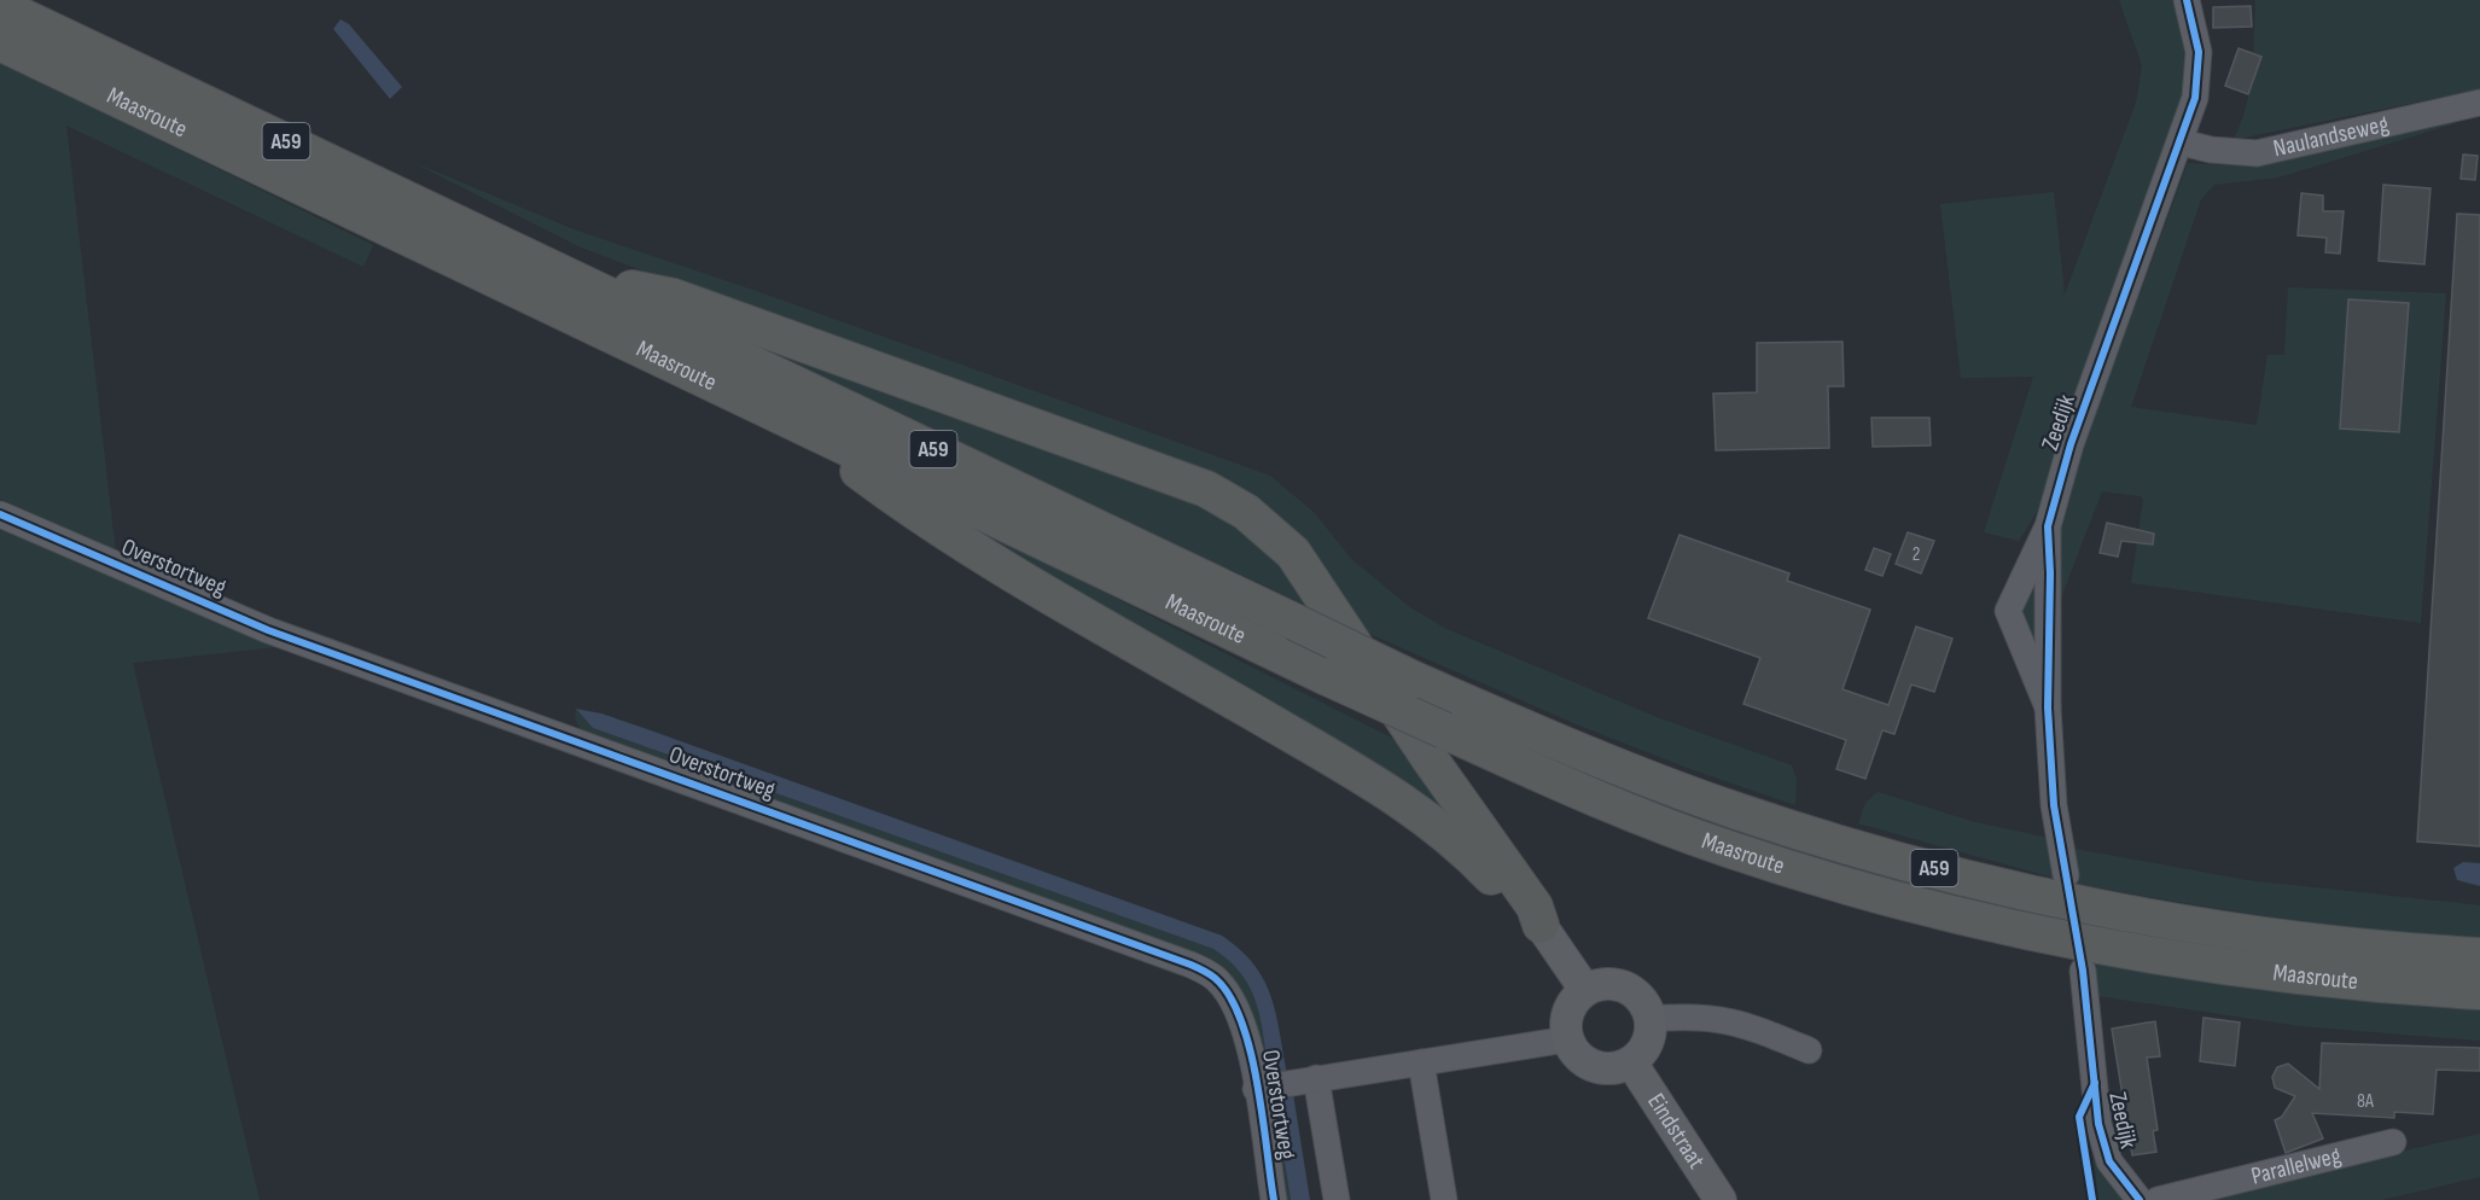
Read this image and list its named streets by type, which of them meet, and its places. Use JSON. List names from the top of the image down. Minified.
{"streets":{"highway":["Maasroute","A59"],"main road":["Eindstraat"],"street":["Naulandseweg","Zeedijk","Overstortweg","Parallelweg"]},"crossings":[["Maasroute","A59"],["Naulandseweg","Zeedijk"]],"house_numbers":["2","8A"]}
